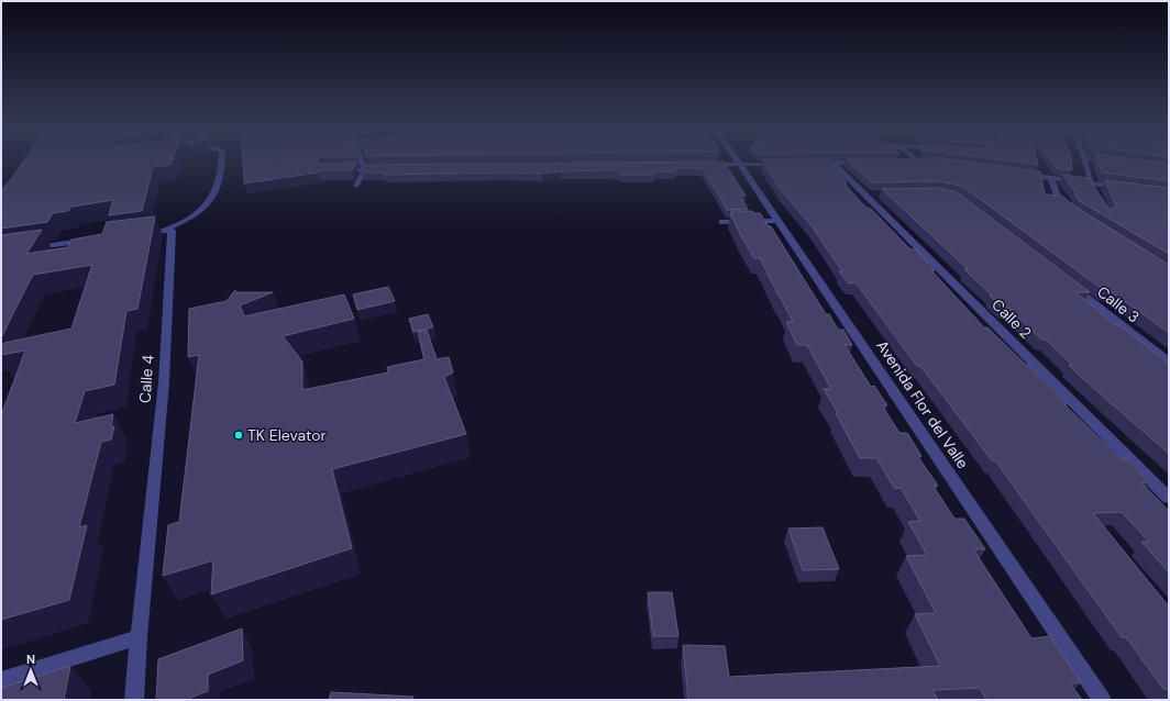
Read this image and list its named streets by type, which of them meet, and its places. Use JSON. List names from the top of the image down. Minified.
{"streets":{"street":["Calle 3","Calle 2","Calle 4","Avenida Flor del Valle"]},"places":["TK Elevator"],"north":"top"}
